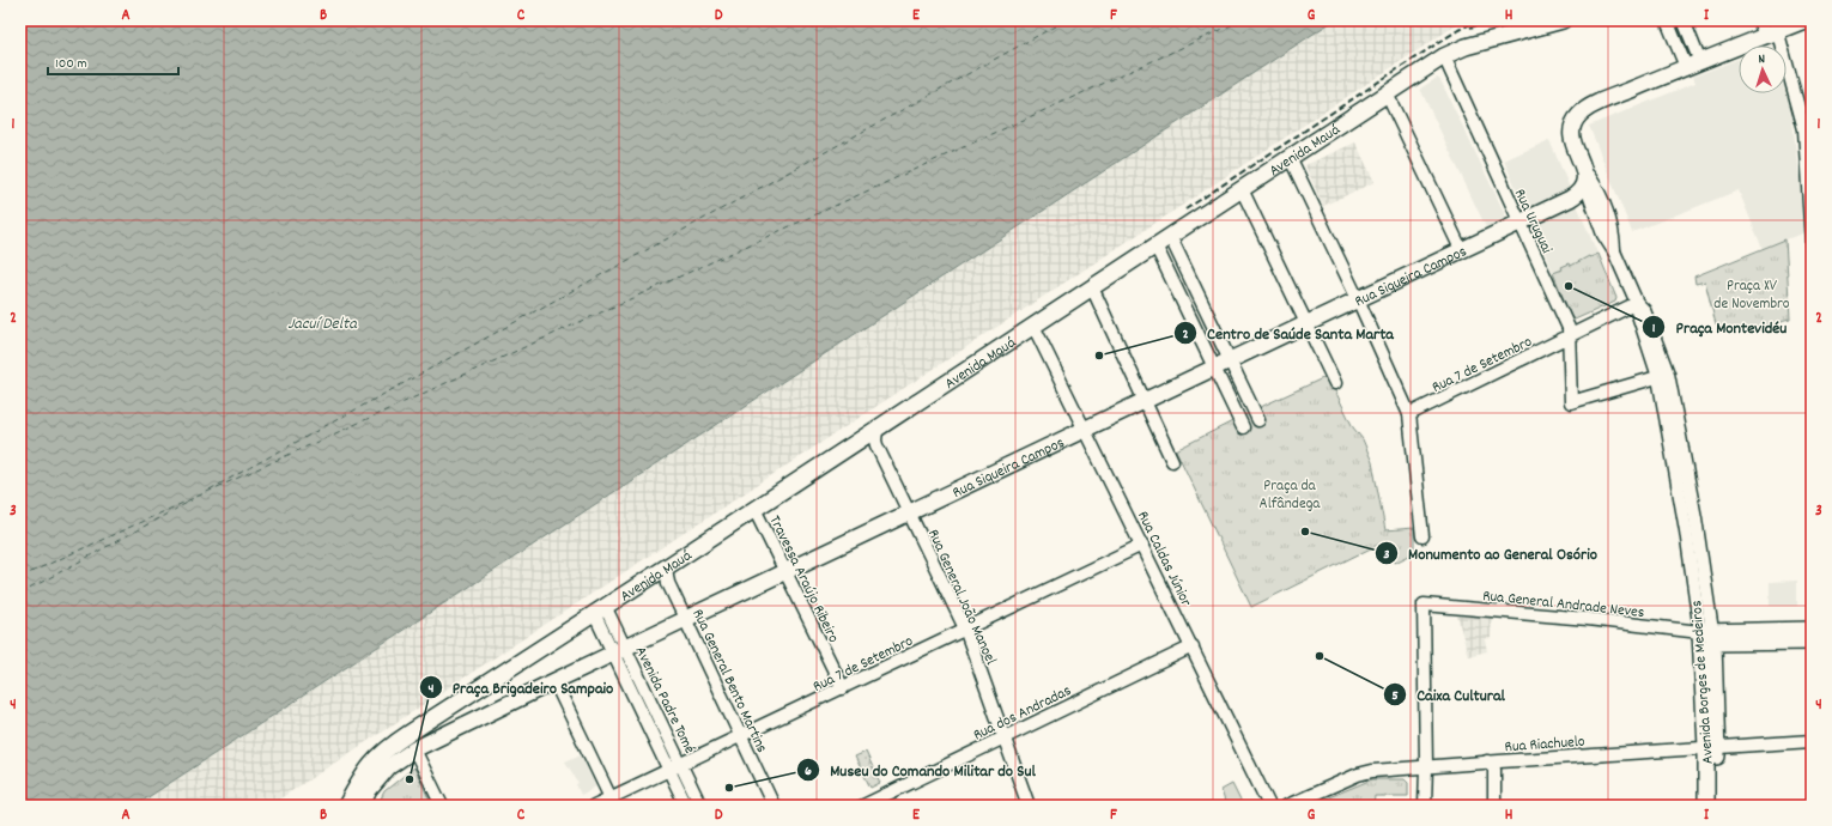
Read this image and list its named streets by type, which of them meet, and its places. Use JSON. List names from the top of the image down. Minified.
{"streets":{"main road":["Avenida Mauá","Rua Siqueira Campos","Avenida Borges de Medeiros"],"street":["Rua Uruguai","Rua 7 de Setembro","Rua Caldas Júnior","Travessa Araújo Ribeiro","Rua General João Manoel","Rua General Andrade Neves","Rua General Bento Martins","Avenida Padre Tomé","Rua dos Andradas","Rua Riachuelo"]},"crossings":[["Avenida Mauá","Rua Uruguai"],["Avenida Mauá","Rua Caldas Júnior"],["Avenida Mauá","Travessa Araújo Ribeiro"],["Avenida Mauá","Rua General João Manoel"],["Avenida Mauá","Rua General Bento Martins"],["Avenida Mauá","Avenida Padre Tomé"],["Rua Uruguai","Rua Siqueira Campos"],["Rua Uruguai","Rua 7 de Setembro"],["Rua Uruguai","Avenida Borges de Medeiros"],["Rua Siqueira Campos","Rua Caldas Júnior"],["Rua Siqueira Campos","Travessa Araújo Ribeiro"],["Rua Siqueira Campos","Rua General João Manoel"],["Rua Siqueira Campos","Rua General Bento Martins"],["Rua Siqueira Campos","Avenida Borges de Medeiros"],["Rua Siqueira Campos","Avenida Padre Tomé"],["Rua 7 de Setembro","Rua Caldas Júnior"],["Rua 7 de Setembro","Travessa Araújo Ribeiro"],["Rua 7 de Setembro","Rua General João Manoel"],["Rua 7 de Setembro","Rua General Bento Martins"],["Rua 7 de Setembro","Avenida Borges de Medeiros"],["Rua 7 de Setembro","Avenida Padre Tomé"],["Rua Caldas Júnior","Rua dos Andradas"],["Rua General João Manoel","Rua dos Andradas"],["Rua General Andrade Neves","Avenida Borges de Medeiros"],["Rua General Andrade Neves","Rua Riachuelo"],["Avenida Borges de Medeiros","Rua Riachuelo"]],"water":["Jacuí Delta"],"parks":["Praça XV de Novembro","Praça da Alfândega"],"places":["Praça Montevidéu","Centro de Saúde Santa Marta","Monumento ao General Osório","Caixa Cultural","Praça Brigadeiro Sampaio","Museu do Comando Militar do Sul"],"scale_bar":"100 m","north":"top","grid":{"columns":["A","B","C","D","E","F","G","H","I"],"rows":["1","2","3","4"]}}
